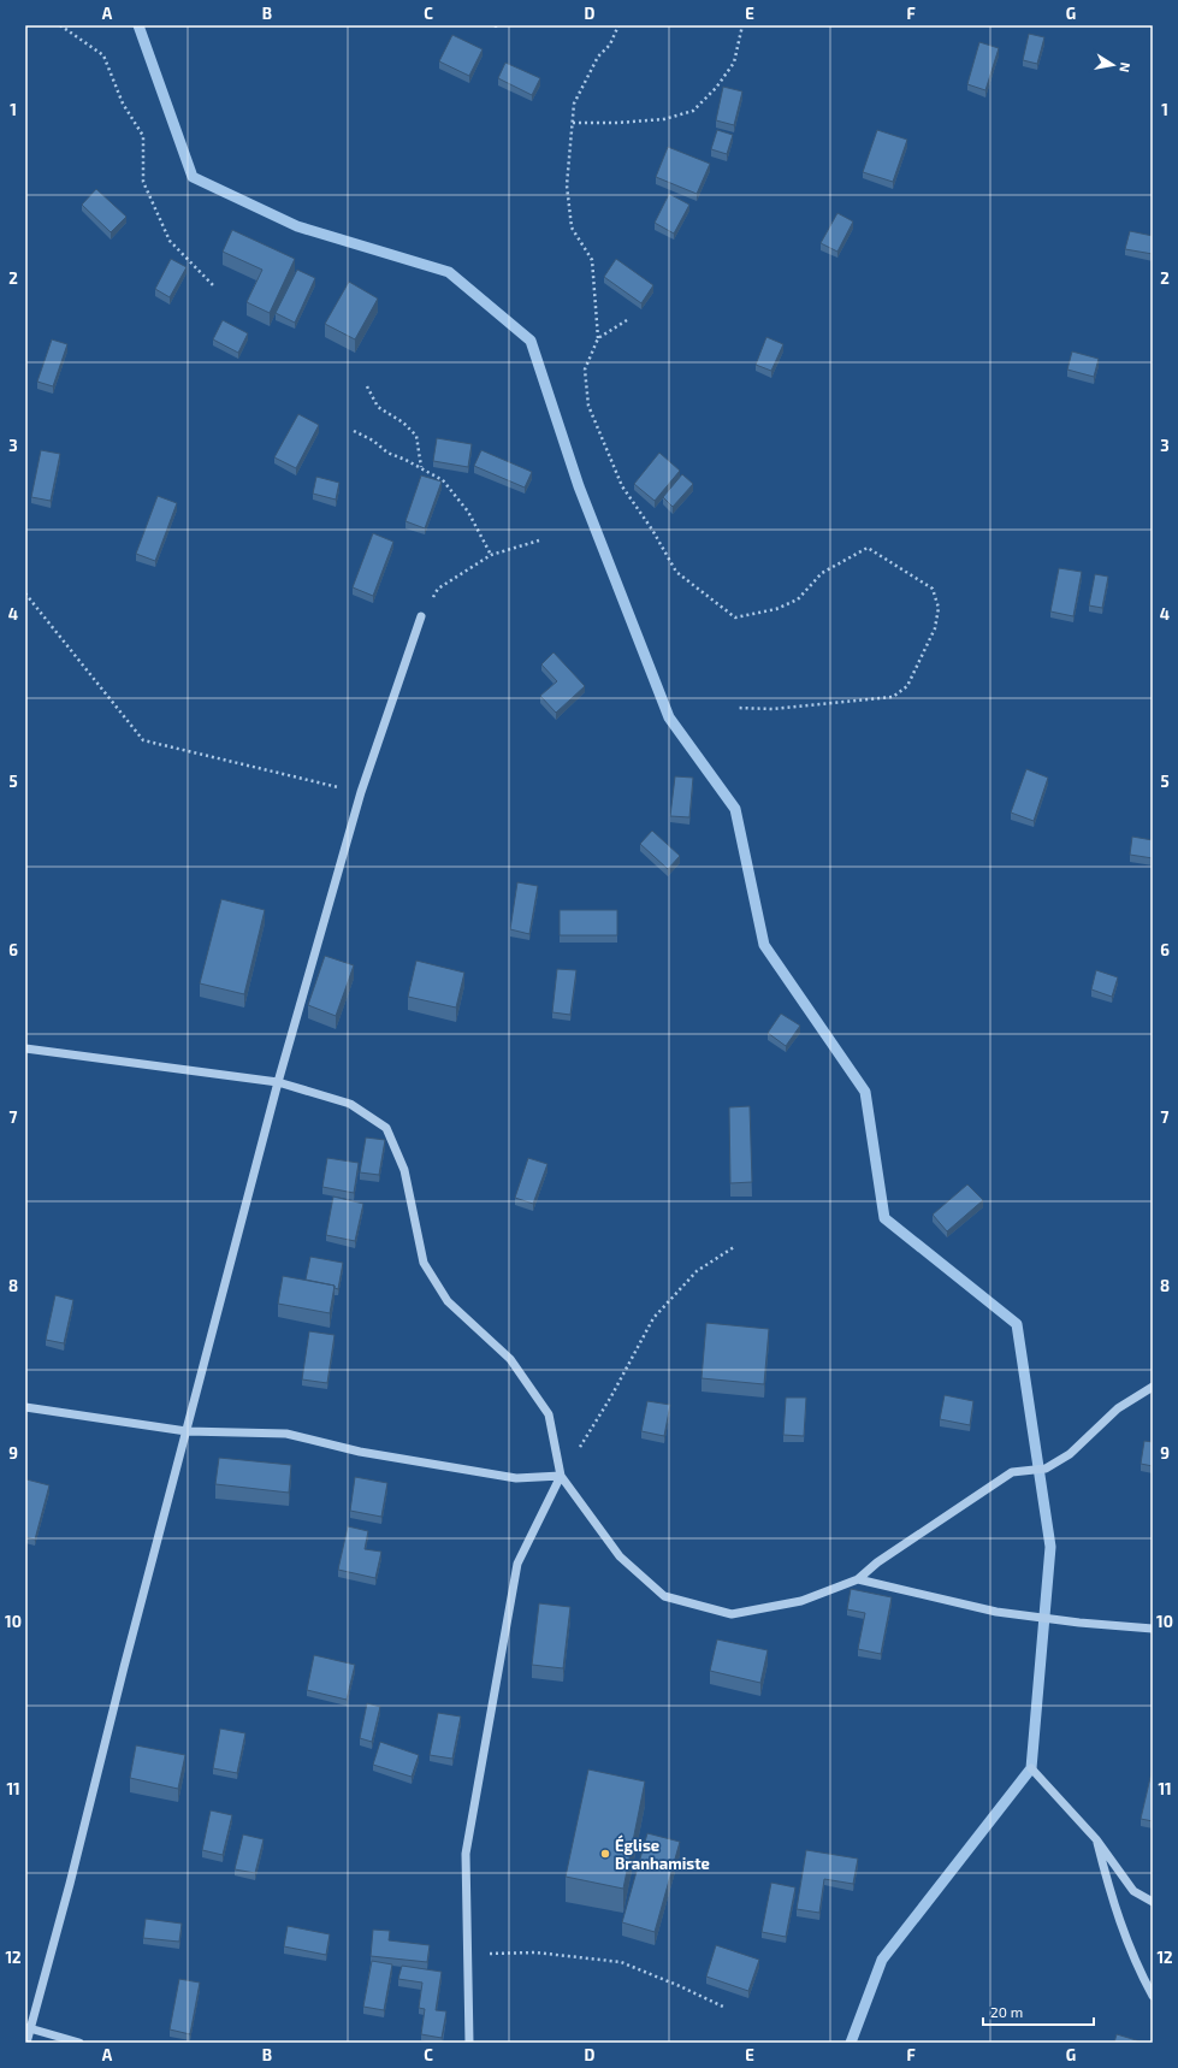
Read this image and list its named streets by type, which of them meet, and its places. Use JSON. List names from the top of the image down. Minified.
{"places":["Église Branhamiste"],"scale_bar":"20 m","north":"right","grid":{"columns":["A","B","C","D","E","F","G"],"rows":["1","2","3","4","5","6","7","8","9","10","11","12"]}}
